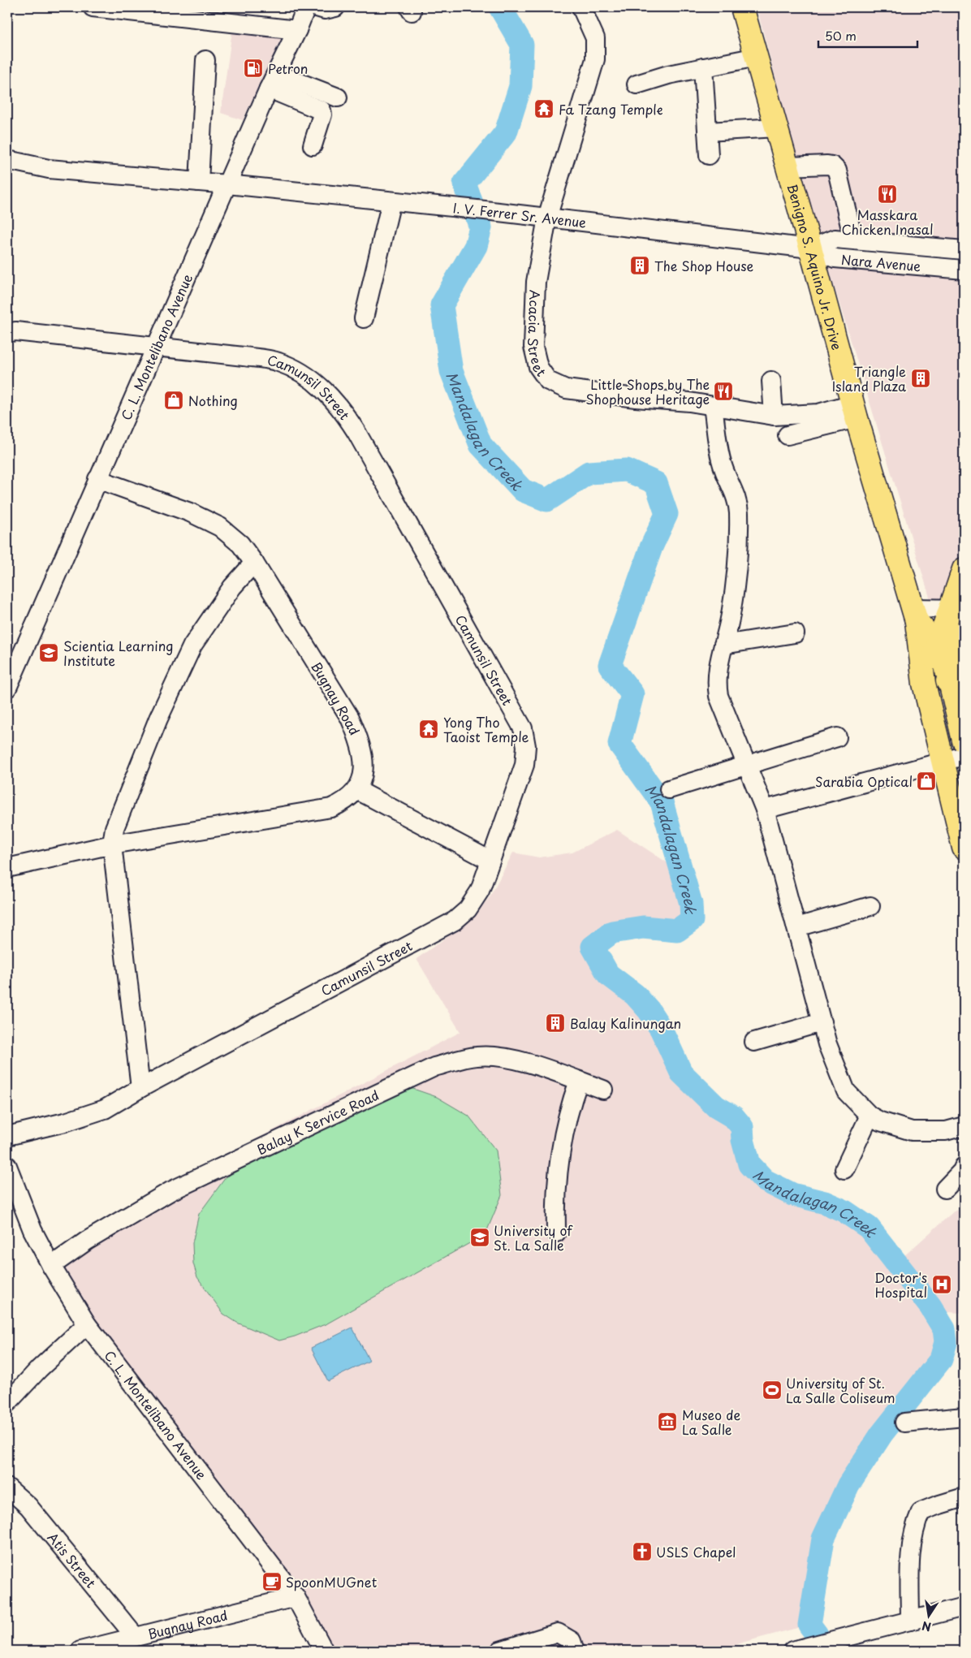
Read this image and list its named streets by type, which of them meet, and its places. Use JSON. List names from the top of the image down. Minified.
{"streets":{"main road":["Benigno S. Aquino Jr. Drive"],"street":["I. V. Ferrer Sr. Avenue","Nara Avenue","Acacia Street","C. L. Montelibano Avenue","Camunsil Street","Bugnay Road","Balay K Service Road","Atis Street"]},"crossings":[["I. V. Ferrer Sr. Avenue","Nara Avenue"],["I. V. Ferrer Sr. Avenue","Benigno S. Aquino Jr. Drive"],["I. V. Ferrer Sr. Avenue","Acacia Street"],["I. V. Ferrer Sr. Avenue","C. L. Montelibano Avenue"],["Nara Avenue","Benigno S. Aquino Jr. Drive"],["Benigno S. Aquino Jr. Drive","Acacia Street"],["C. L. Montelibano Avenue","Camunsil Street"],["C. L. Montelibano Avenue","Bugnay Road"],["C. L. Montelibano Avenue","Balay K Service Road"],["Bugnay Road","Atis Street"]],"water":["Mandalagan Creek"],"places":{"fuel station":["Petron"],"temple":["Fa Tzang Temple","Yong Tho Taoist Temple"],"restaurant":["Masskara Chicken Inasal","Little Shops by The Shophouse Heritage"],"building":["The Shop House","Triangle Island Plaza","Balay Kalinungan"],"shop":["Nothing","Sarabia Optical"],"school or university":["Scientia Learning Institute","University of St. La Salle"],"hospital":["Doctor's Hospital"],"sports":["University of St. La Salle Coliseum"],"museum":["Museo de La Salle"],"church":["USLS Chapel"],"cafe":["SpoonMUGnet"]},"scale_bar":"50 m","north":"bottom"}
